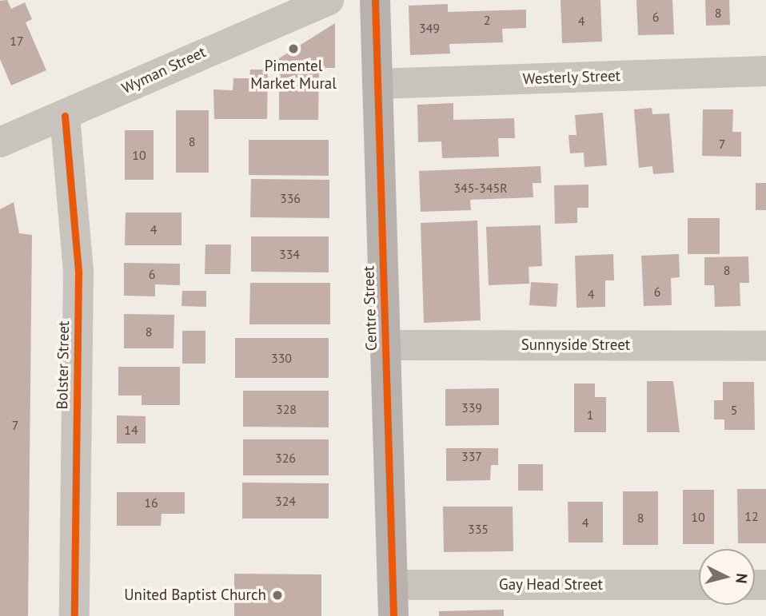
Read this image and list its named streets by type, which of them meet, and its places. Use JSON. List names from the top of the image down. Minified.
{"streets":{"main road":["Centre Street"],"street":["Wyman Street","Westerly Street","Sunnyside Street","Bolster Street","Gay Head Street"]},"crossings":[["Wyman Street","Bolster Street"],["Westerly Street","Centre Street"],["Centre Street","Sunnyside Street"],["Centre Street","Gay Head Street"]],"places":["Pimentel Market Mural","United Baptist Church"],"house_numbers":["8","6","2","4","349","17","8","7","10","345-345R","336","4","334","8","6","6","4","8","330","339","328","5","1","7","14","337","326","324","16","12","10","8","4","335"],"north":"right"}
